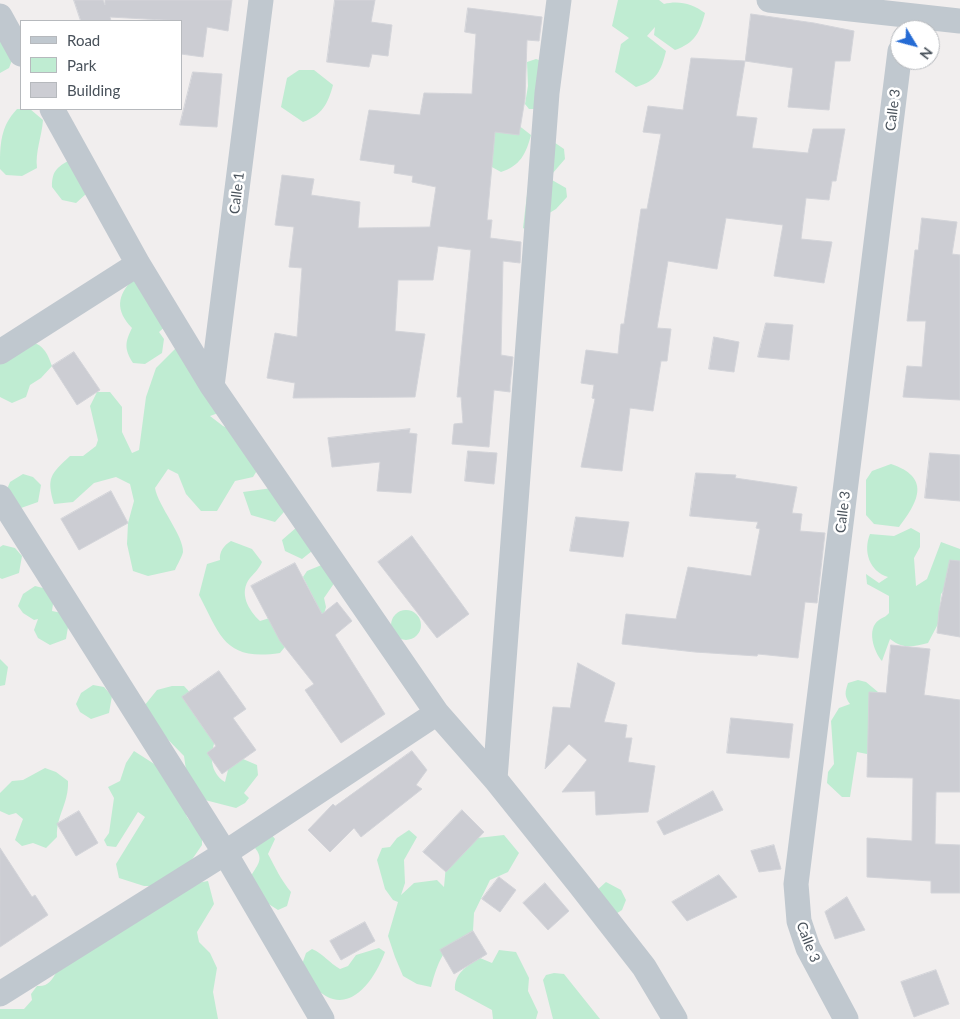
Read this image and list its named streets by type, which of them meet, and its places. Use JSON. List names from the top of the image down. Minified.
{"streets":{"street":["Calle 3","Calle 1"]},"legend":["Road","Park","Building"],"north":"bottom right"}
